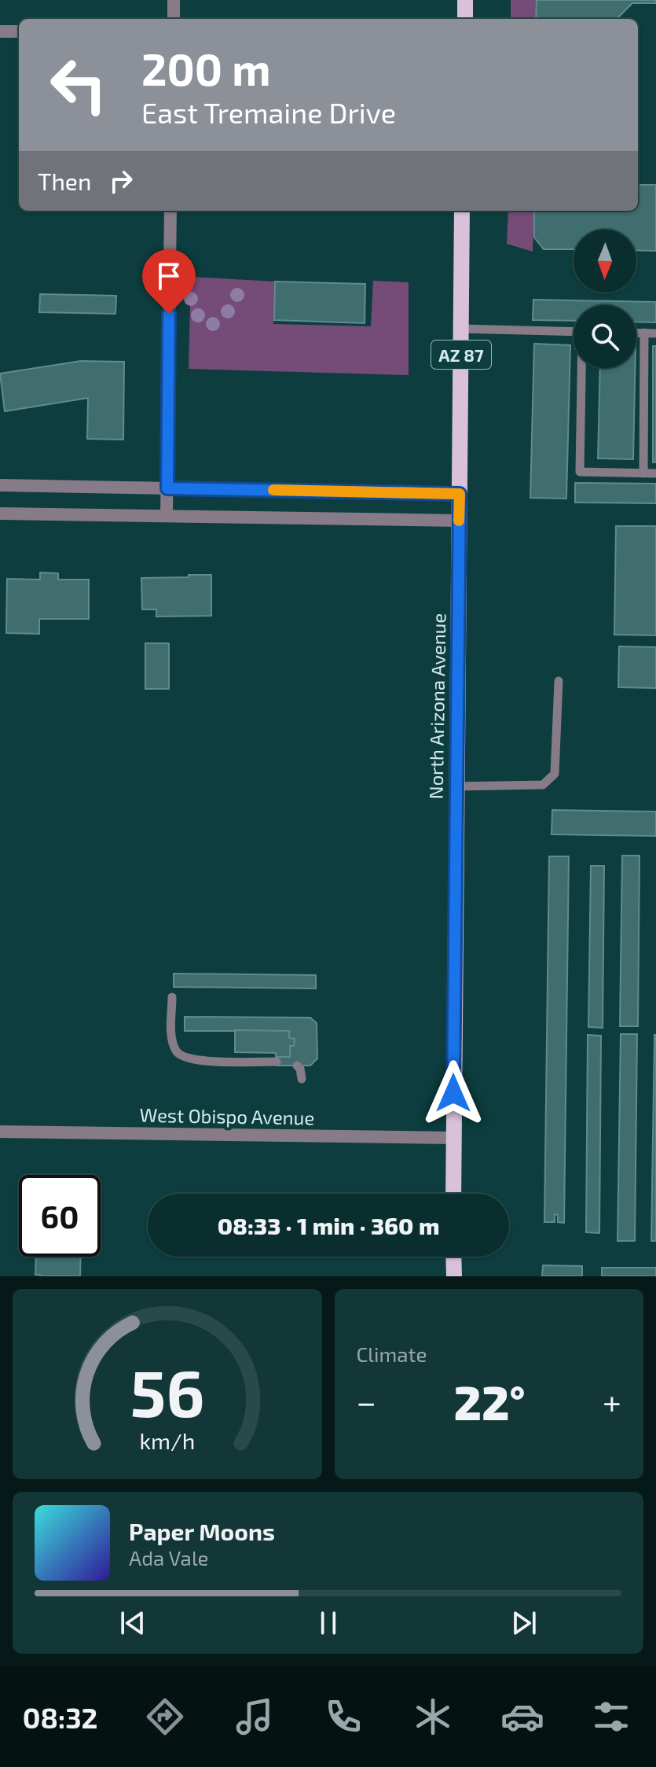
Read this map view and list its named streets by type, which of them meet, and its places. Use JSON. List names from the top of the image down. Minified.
{"streets":{"main road":["AZ 87","North Arizona Avenue"],"street":["West Obispo Avenue"]},"crossings":[["North Arizona Avenue","West Obispo Avenue"]],"north":"bottom","page":{"turn":["200 m","East Tremaine Drive"],"then":"Then","limit":"60","trip":"08:33 · 1 min · 360 m","tile":"Climate","heat":["−","22°","+"],"song":["Paper Moons","Ada Vale"],"tabs":"08:32","gauge":["56","km/h"]}}
